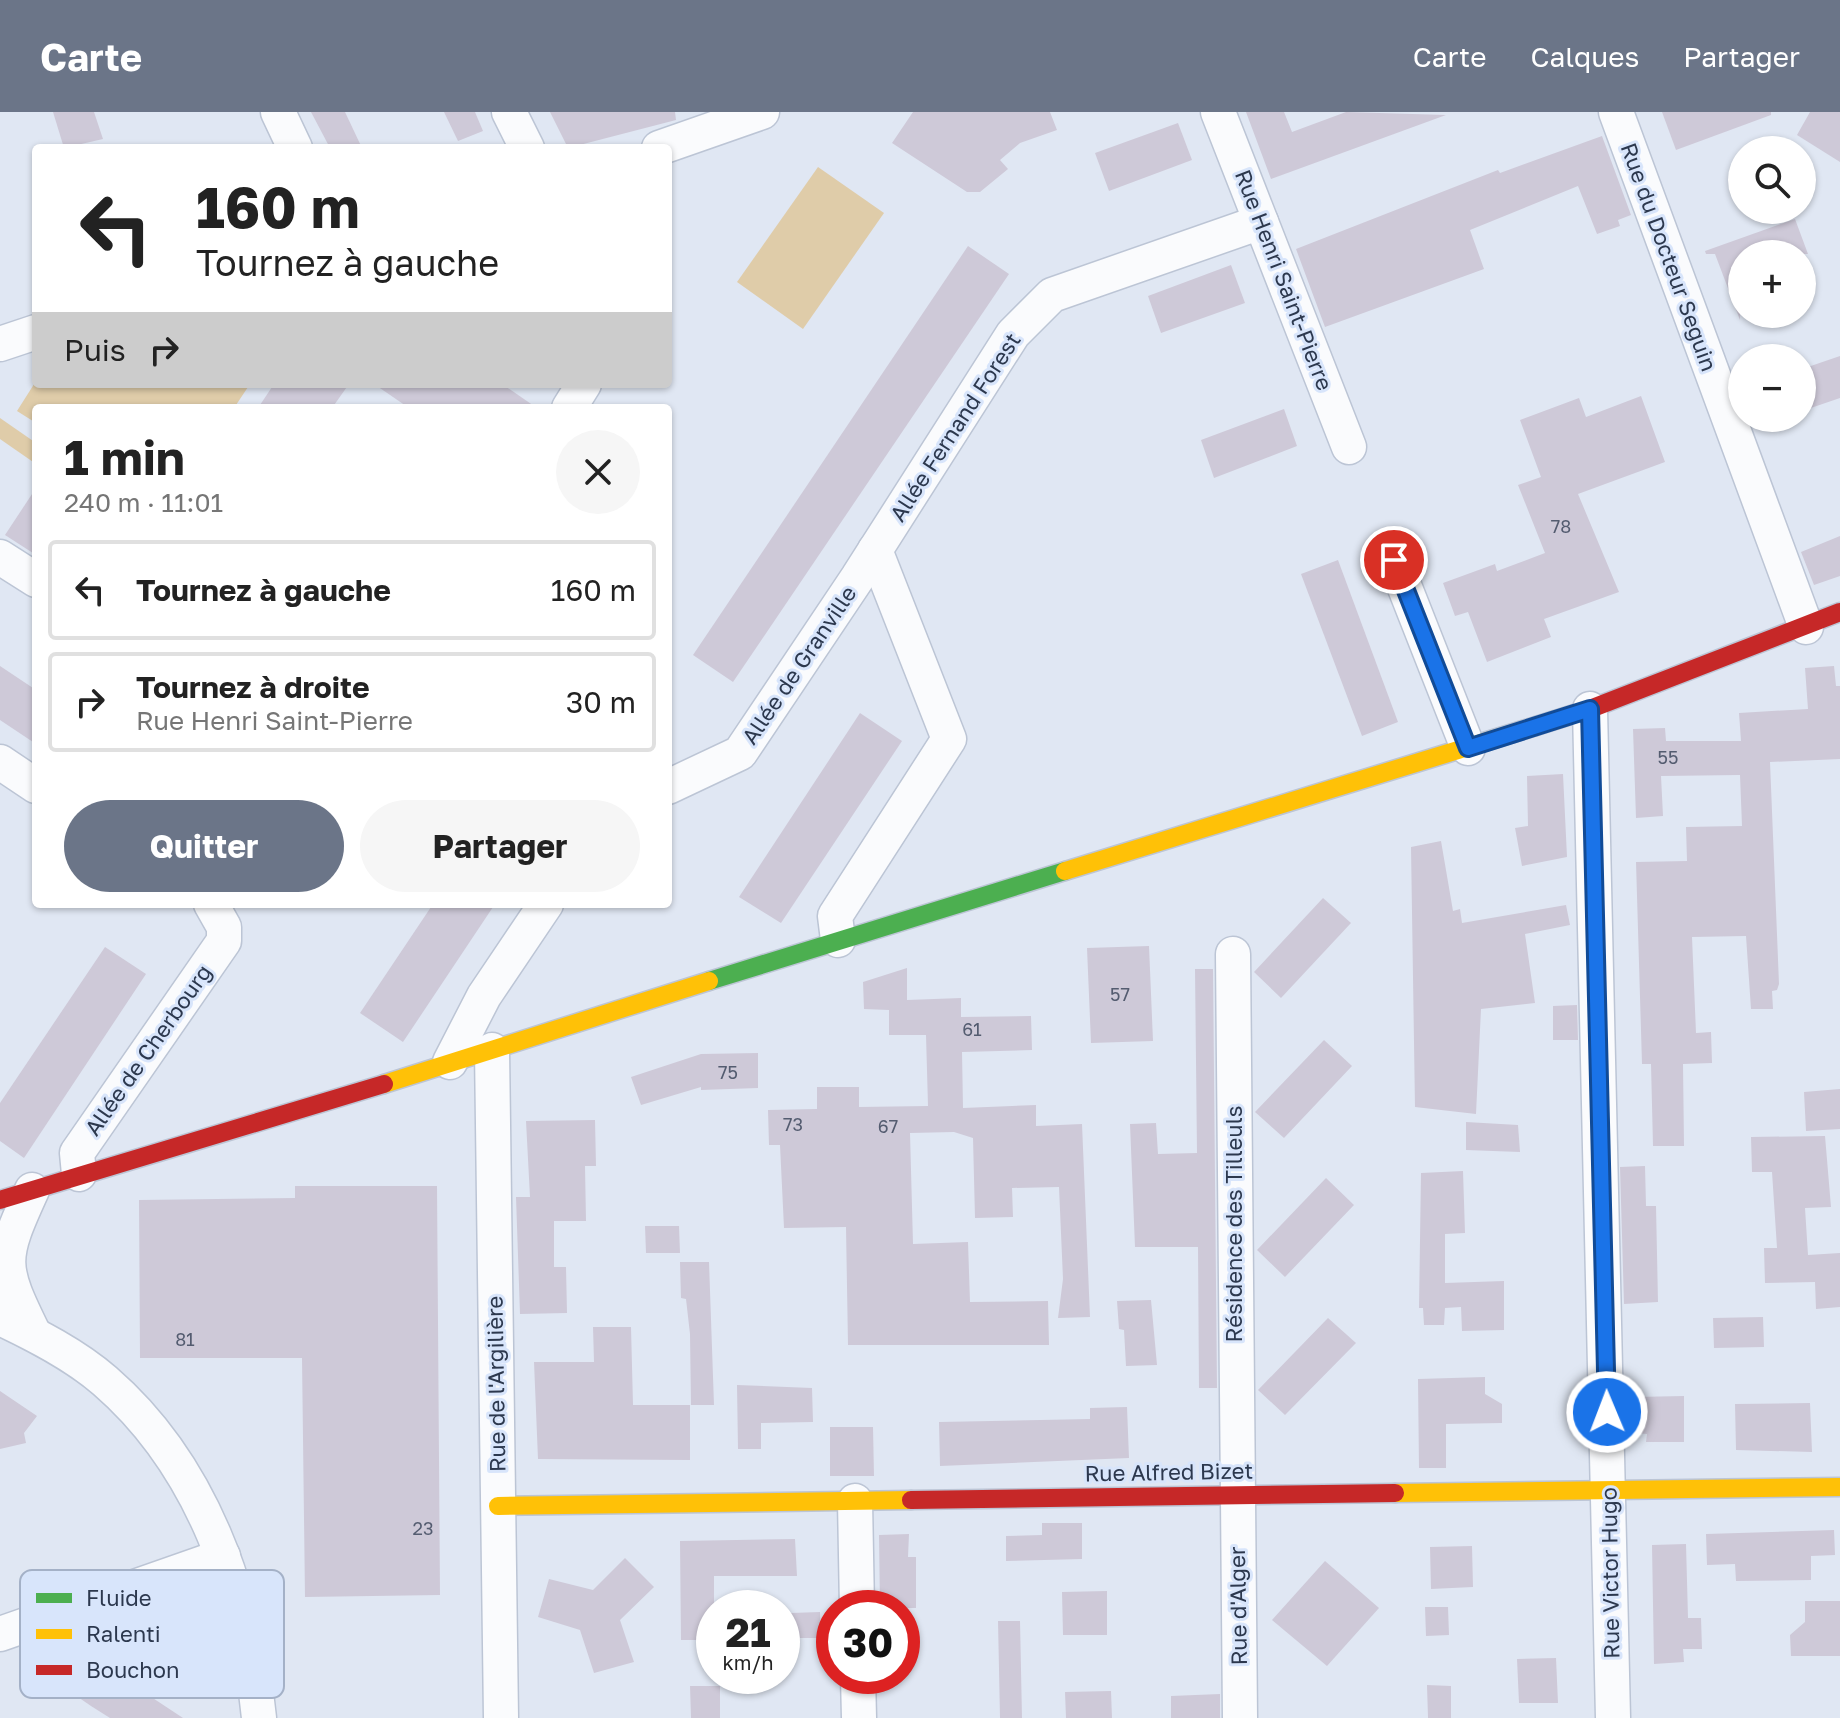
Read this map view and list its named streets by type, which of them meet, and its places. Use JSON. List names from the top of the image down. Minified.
{"streets":{"street":["Rue du Docteur Seguin","Rue Henri Saint-Pierre","Allée Fernand Forest","Allée de Granville","Allée de Cherbourg","Résidence des Tilleuls","Rue de l'Argilière","Rue Alfred Bizet","Rue Victor Hugo","Rue d'Alger"]},"crossings":[["Rue Henri Saint-Pierre","Allée Fernand Forest"],["Allée Fernand Forest","Allée de Granville"],["Résidence des Tilleuls","Rue Alfred Bizet"],["Résidence des Tilleuls","Rue d'Alger"],["Rue de l'Argilière","Rue Alfred Bizet"],["Rue Alfred Bizet","Rue Victor Hugo"],["Rue Alfred Bizet","Rue d'Alger"]],"house_numbers":["78","55","57","61","75","73","67","81","23"],"legend":["Fluide","Ralenti","Bouchon"],"page":{"header":"Carte","nav":["Carte","Calques","Partager"],"map_buttons":["+","−"],"turn":["160 m","Tournez à gauche"],"then":"Puis","heading":["1 min","240 m · 11:01"],"list":[{"name":"Tournez à gauche","value":"160 m"},{"name":"Tournez à droite","note":"Rue Henri Saint-Pierre","value":"30 m"}],"buttons":["Quitter","Partager"],"speed":"21 km/h","limit":"30"}}
